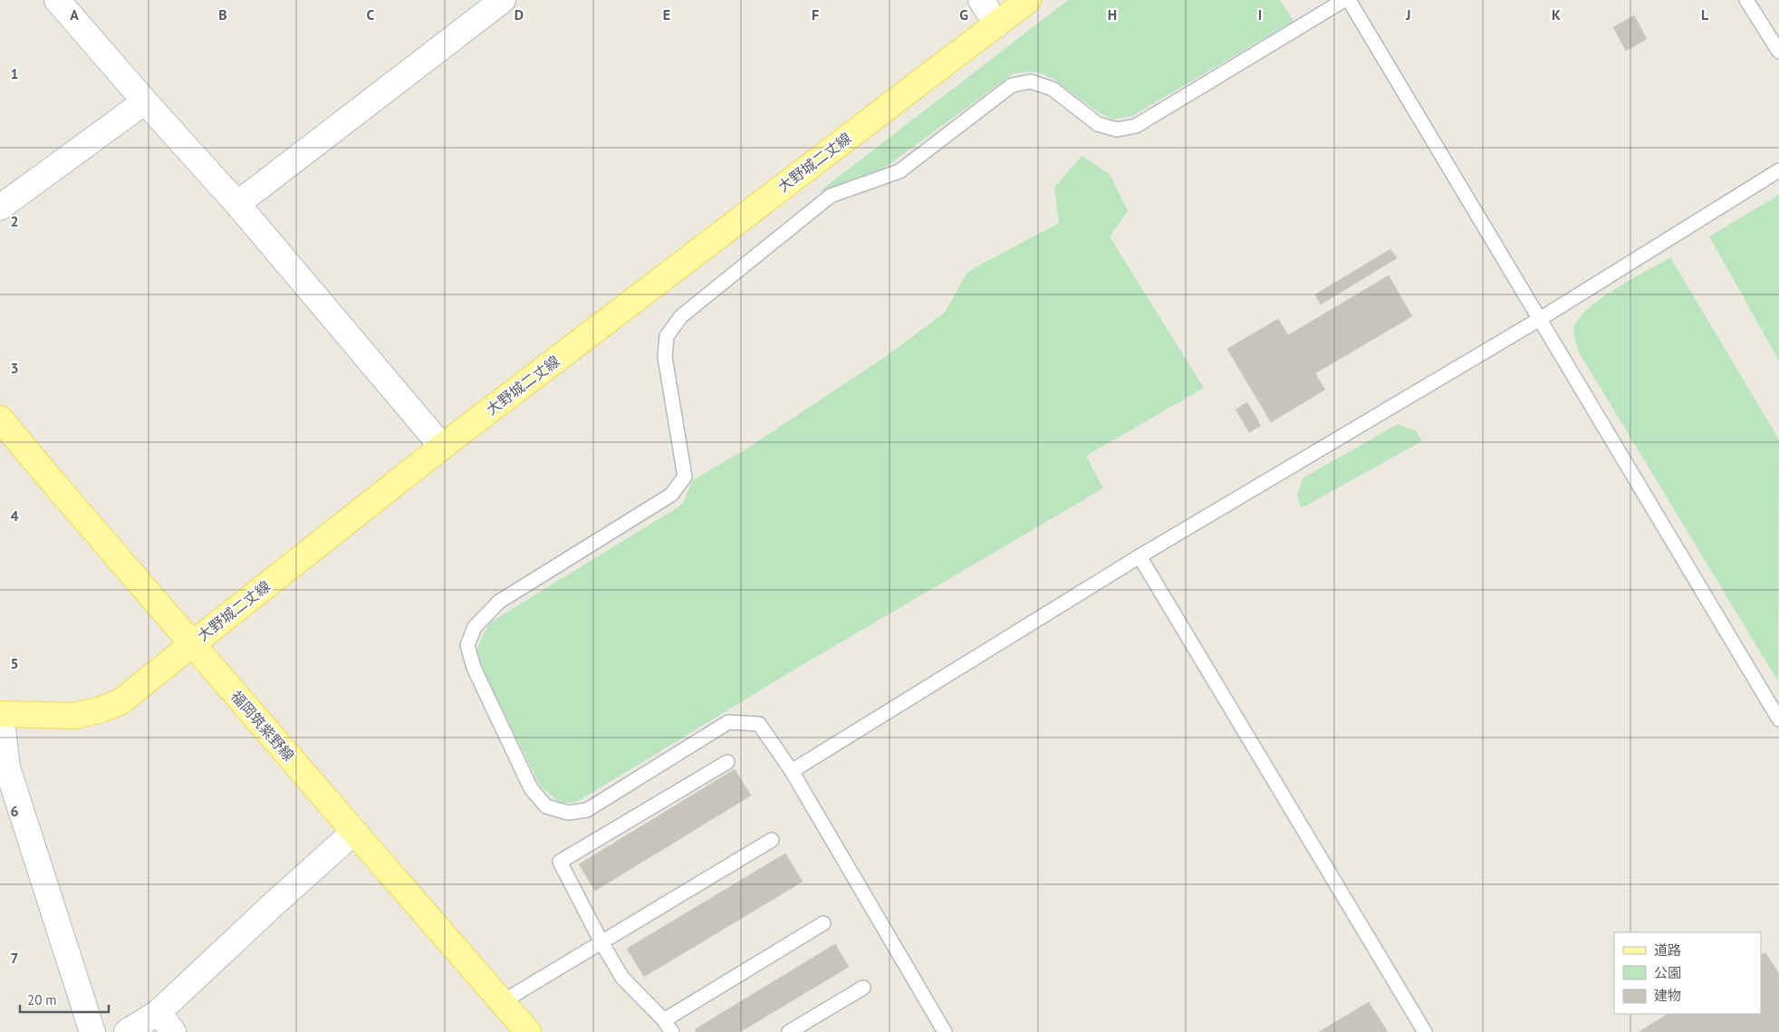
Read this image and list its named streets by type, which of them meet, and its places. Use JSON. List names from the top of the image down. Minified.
{"streets":{"main road":["大野城二丈線","福岡筑紫野線"]},"crossings":[["大野城二丈線","福岡筑紫野線"]],"legend":["道路","公園","建物"],"scale_bar":"20 m","grid":{"columns":["A","B","C","D","E","F","G","H","I","J","K","L"],"rows":["1","2","3","4","5","6","7"]}}
